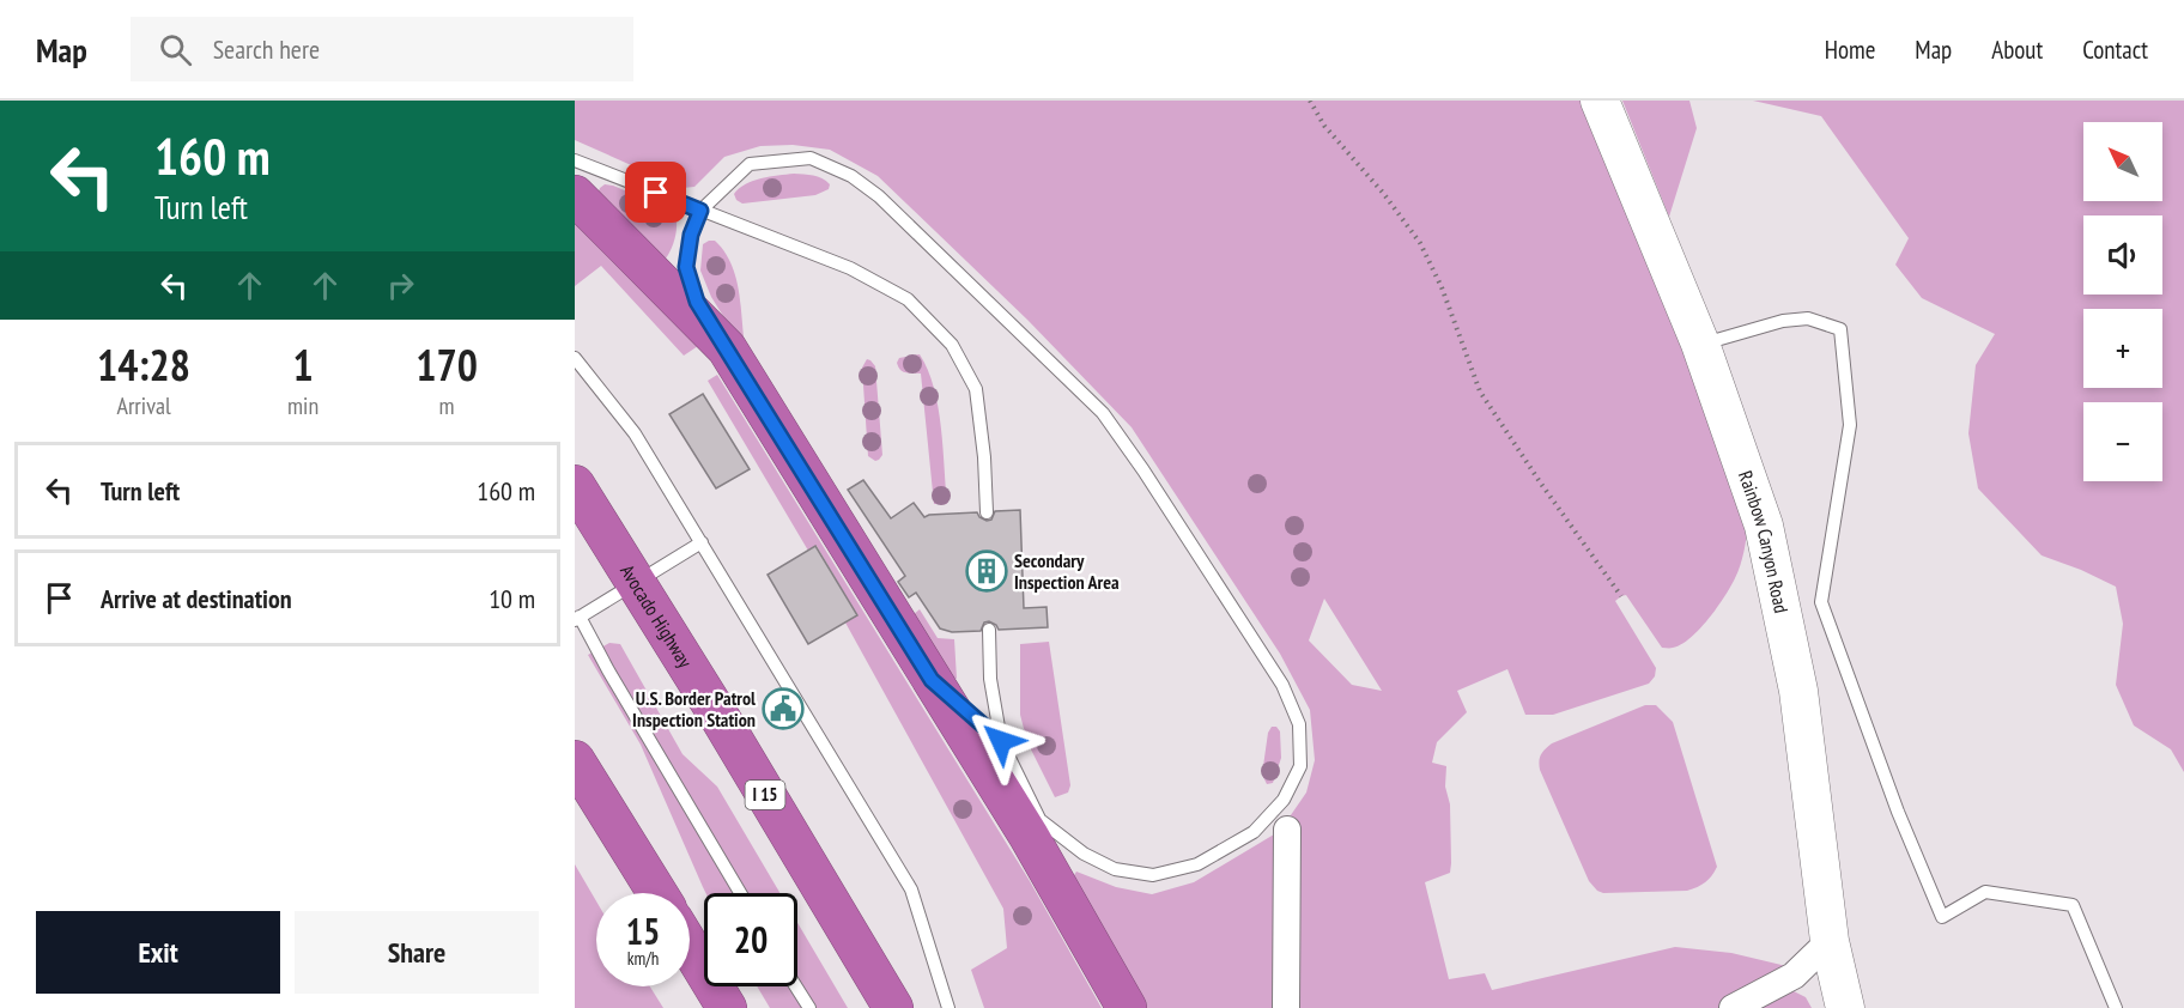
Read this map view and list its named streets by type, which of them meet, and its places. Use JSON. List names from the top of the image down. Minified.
{"streets":{"highway":["Avocado Highway","I 15"],"main road":["Rainbow Canyon Road"]},"places":{"building":["Secondary Inspection Area"],"public building":["U.S. Border Patrol Inspection Station"]},"north":"top left","page":{"header":"Map","search":"Search here","nav":["Home","Map","About","Contact"],"turn":["160 m","Turn left"],"map_buttons":["+","−"],"eta":["14:28","Arrival","1","min","170","m"],"list":[{"name":"Turn left","value":"160 m"},{"name":"Arrive at destination","value":"10 m"}],"speed":"15 km/h","limit":"20","buttons":["Exit","Share"]}}
